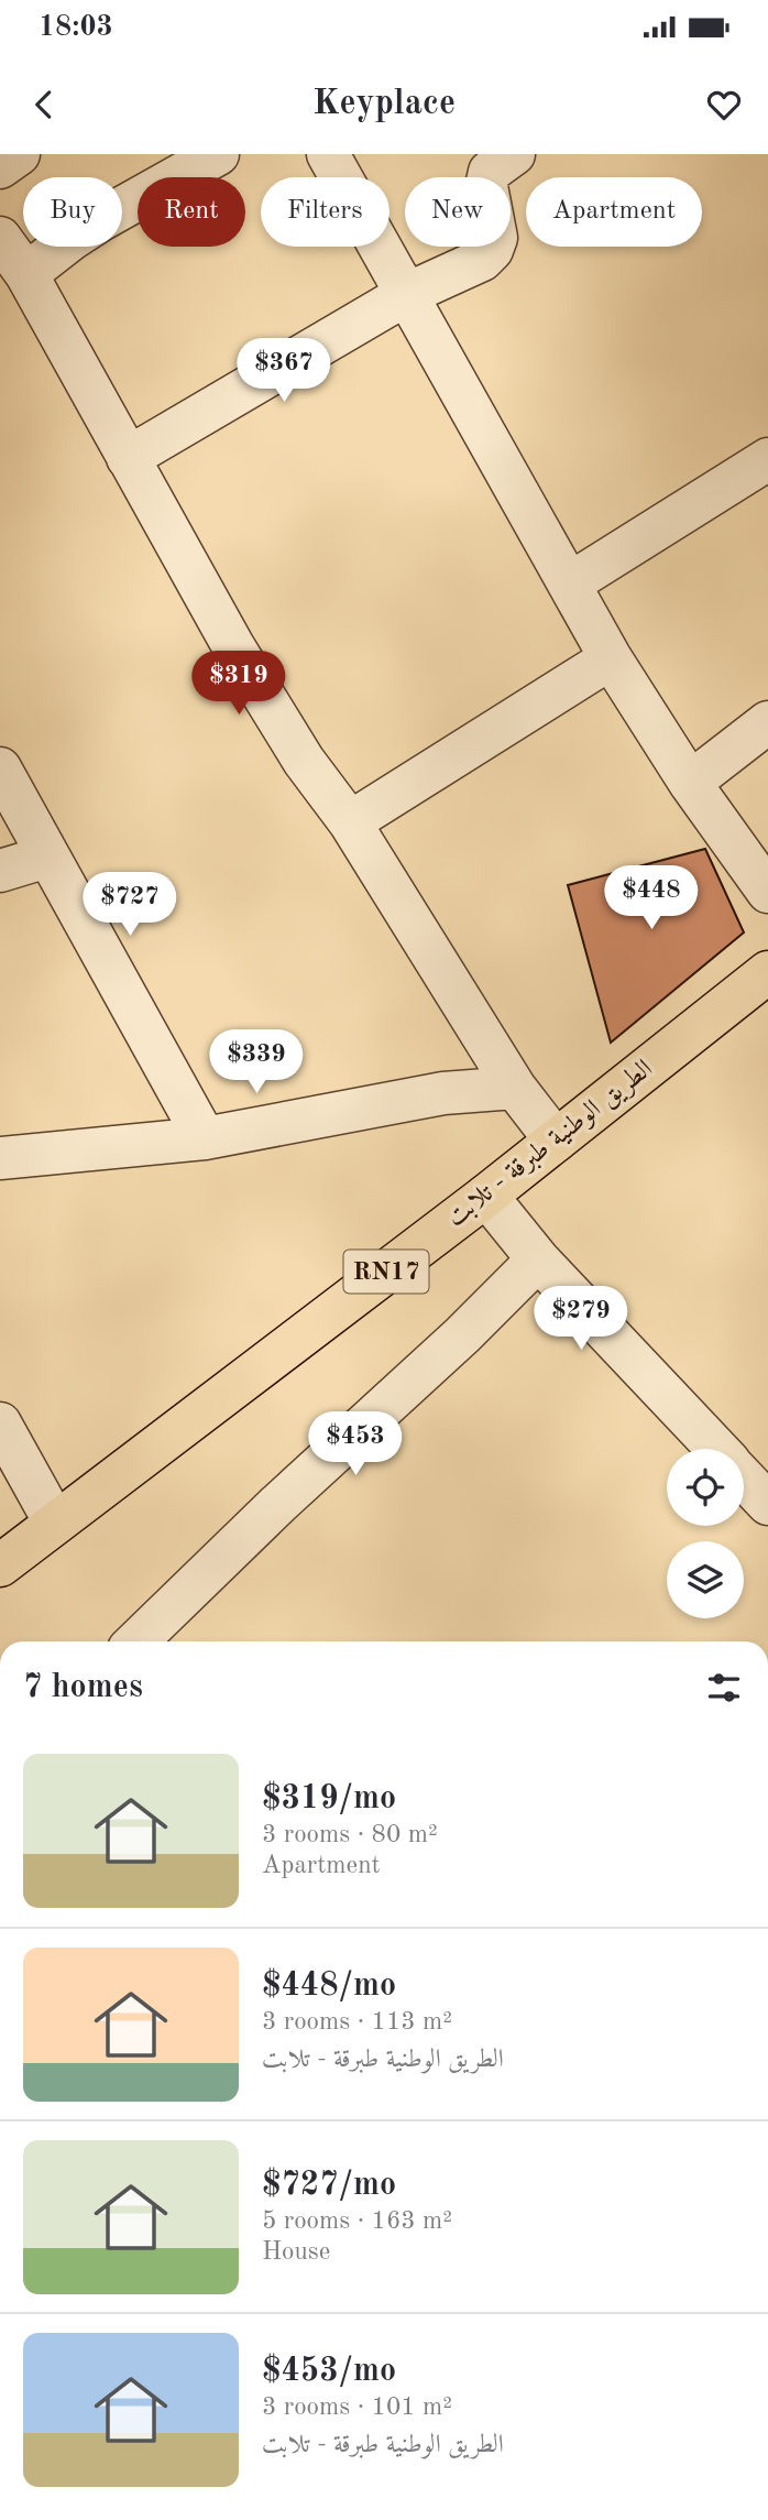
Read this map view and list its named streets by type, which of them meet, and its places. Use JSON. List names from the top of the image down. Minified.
{"streets":{"main road":["الطريق الوطنية طبرقة - تلابت","RN17"]},"page":{"status":"18:03","header":"Keyplace","chip":["Buy","Rent","Filters","New","Apartment"],"price":["$367","$319","$448","$727","$339","$279","$453"],"heading":"7 homes","list":[{"name":"$319/mo","note":"3 rooms · 80 m² · Apartment"},{"name":"$448/mo","note":"3 rooms · 113 m² · الطريق الوطنية طبرقة - تلابت"},{"name":"$727/mo","note":"5 rooms · 163 m² · House"},{"name":"$453/mo","note":"3 rooms · 101 m² · الطريق الوطنية طبرقة - تلابت"}]}}
